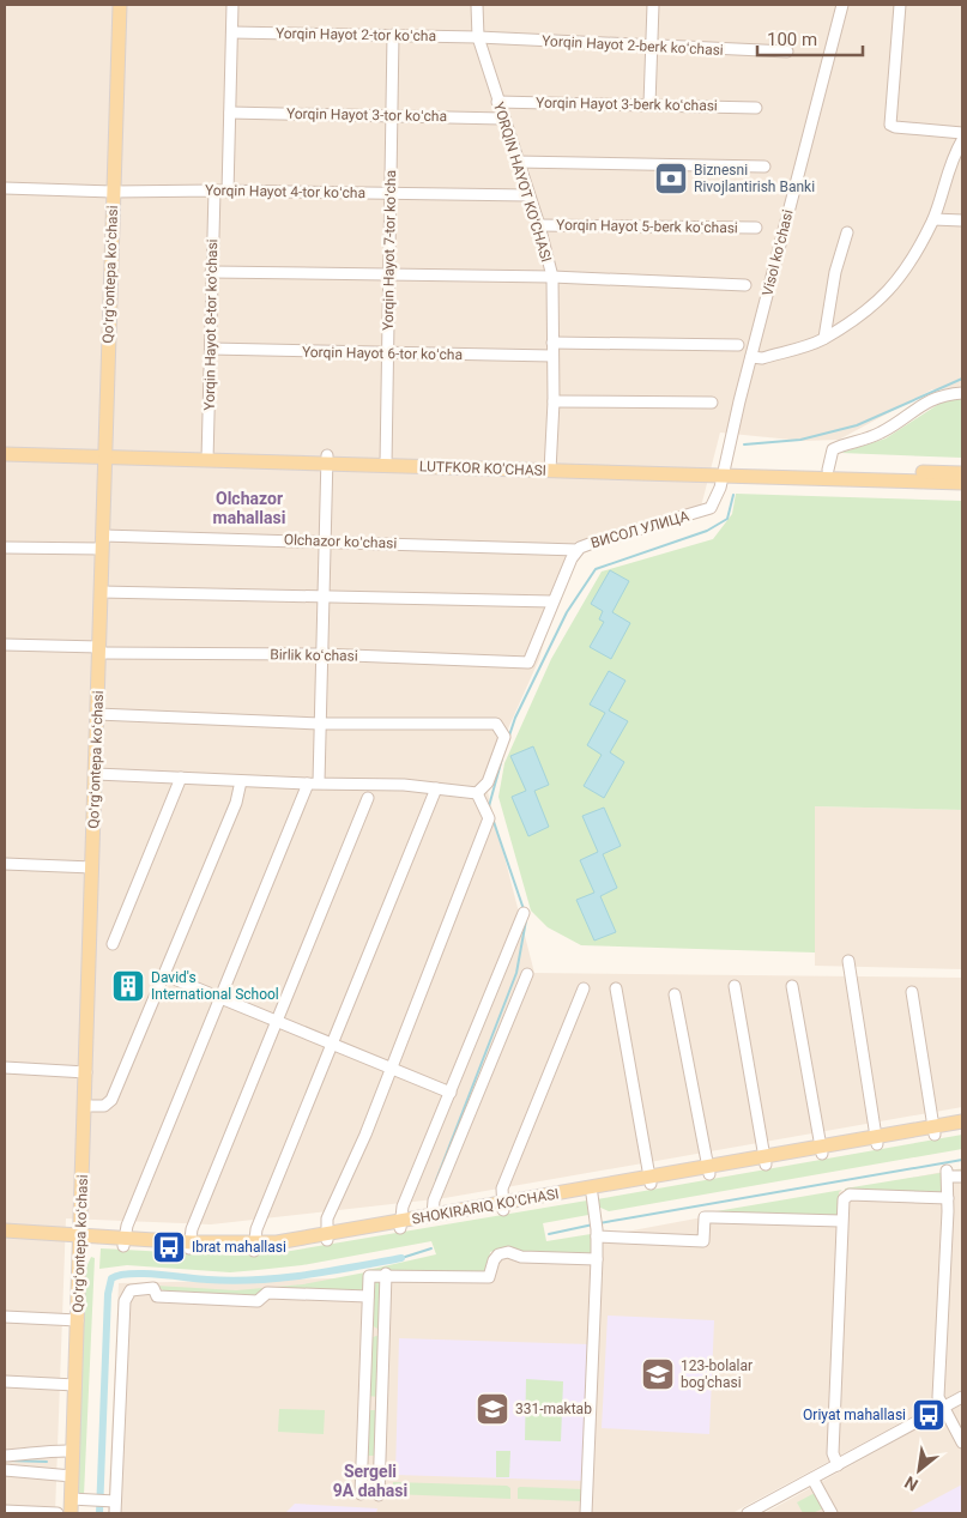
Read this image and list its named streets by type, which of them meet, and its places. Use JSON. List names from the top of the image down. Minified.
{"streets":{"main road":["Qoʻrgʻontepa koʻchasi","LUTFKOR KO'CHASI","SHOKIRARIQ KO'CHASI"],"street":["Yorqin Hayot 2-tor koʻcha","Yorqin Hayot 2-berk koʻchasi","Yorqin Hayot 3-berk koʻchasi","Yorqin Hayot 3-tor koʻcha","YORQIN HAYOT KO'CHASI","Yorqin Hayot 4-tor koʻcha","Yorqin Hayot 5-berk koʻchasi","Yorqin Hayot 7-tor koʻcha","Visol koʻchasi","Yorqin Hayot 8-tor koʻchasi","Yorqin Hayot 6-tor koʻcha","ВИСОЛ УЛИЦА","Olchazor koʻchasi","Birlik koʻchasi"]},"crossings":[["Yorqin Hayot 2-tor koʻcha","Yorqin Hayot 2-berk koʻchasi"],["Yorqin Hayot 2-tor koʻcha","YORQIN HAYOT KO'CHASI"],["Yorqin Hayot 2-tor koʻcha","Yorqin Hayot 7-tor koʻcha"],["Yorqin Hayot 2-berk koʻchasi","YORQIN HAYOT KO'CHASI"],["Yorqin Hayot 3-berk koʻchasi","YORQIN HAYOT KO'CHASI"],["Yorqin Hayot 3-tor koʻcha","YORQIN HAYOT KO'CHASI"],["Yorqin Hayot 3-tor koʻcha","Yorqin Hayot 7-tor koʻcha"],["YORQIN HAYOT KO'CHASI","Yorqin Hayot 4-tor koʻcha"],["YORQIN HAYOT KO'CHASI","Yorqin Hayot 5-berk koʻchasi"],["YORQIN HAYOT KO'CHASI","Yorqin Hayot 6-tor koʻcha"],["YORQIN HAYOT KO'CHASI","LUTFKOR KO'CHASI"],["Yorqin Hayot 4-tor koʻcha","Yorqin Hayot 7-tor koʻcha"],["Yorqin Hayot 4-tor koʻcha","Qoʻrgʻontepa koʻchasi"],["Yorqin Hayot 4-tor koʻcha","Yorqin Hayot 8-tor koʻchasi"],["Yorqin Hayot 7-tor koʻcha","Yorqin Hayot 6-tor koʻcha"],["Yorqin Hayot 7-tor koʻcha","LUTFKOR KO'CHASI"],["Visol koʻchasi","LUTFKOR KO'CHASI"],["Visol koʻchasi","ВИСОЛ УЛИЦА"],["Qoʻrgʻontepa koʻchasi","LUTFKOR KO'CHASI"],["Qoʻrgʻontepa koʻchasi","Olchazor koʻchasi"],["Qoʻrgʻontepa koʻchasi","Birlik koʻchasi"],["Qoʻrgʻontepa koʻchasi","SHOKIRARIQ KO'CHASI"],["Yorqin Hayot 8-tor koʻchasi","Yorqin Hayot 6-tor koʻcha"],["Yorqin Hayot 8-tor koʻchasi","LUTFKOR KO'CHASI"],["LUTFKOR KO'CHASI","ВИСОЛ УЛИЦА"],["ВИСОЛ УЛИЦА","Olchazor koʻchasi"],["ВИСОЛ УЛИЦА","Birlik koʻchasi"]],"districts":["Olchazor mahallasi","Sergeli 9A dahasi"],"places":{"bank":["Biznesni Rivojlantirish Banki"],"building":["David's International School"],"bus stop":["Ibrat mahallasi","Oriyat mahallasi"],"school or university":["123-bolalar bog'chasi","331-maktab"]},"scale_bar":"100 m","north":"bottom left"}
